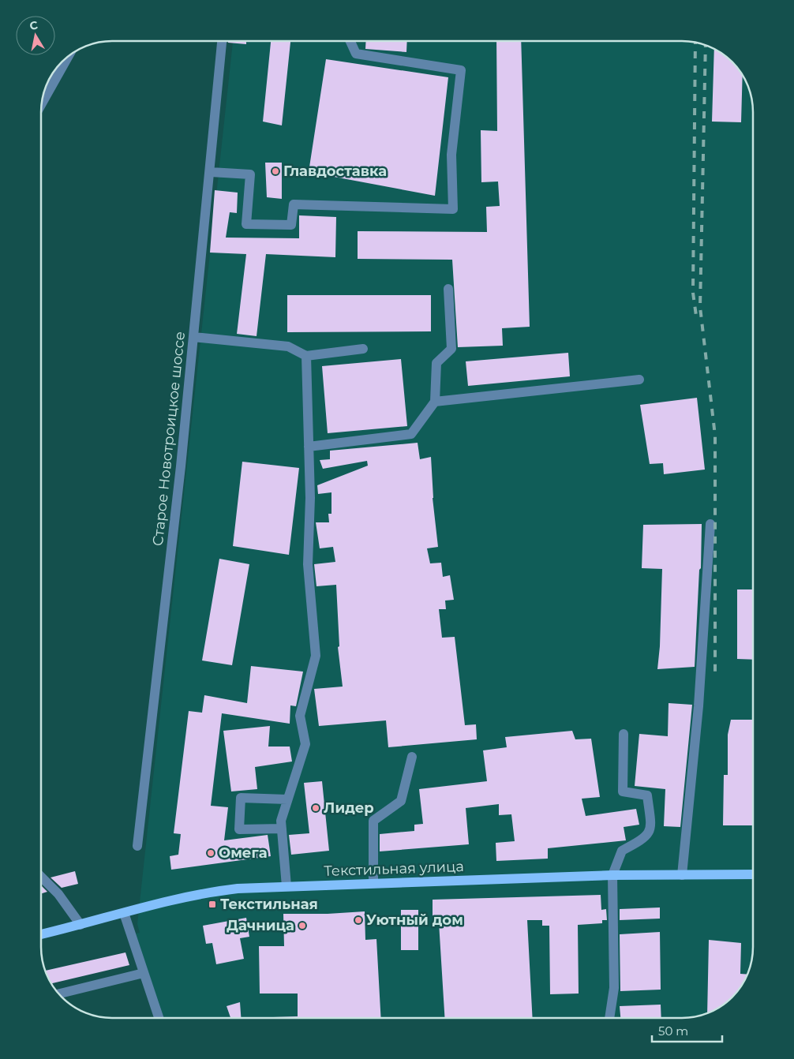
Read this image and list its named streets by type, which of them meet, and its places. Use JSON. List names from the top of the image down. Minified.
{"streets":{"main road":["Текстильная улица"],"street":["Старое Новотроицкое шоссе"]},"places":{"other":["Главдоставка","Лидер","Омега","Уютный дом","Дачница"],"transit":["Текстильная"]},"scale_bar":"50 m","north":"top"}
